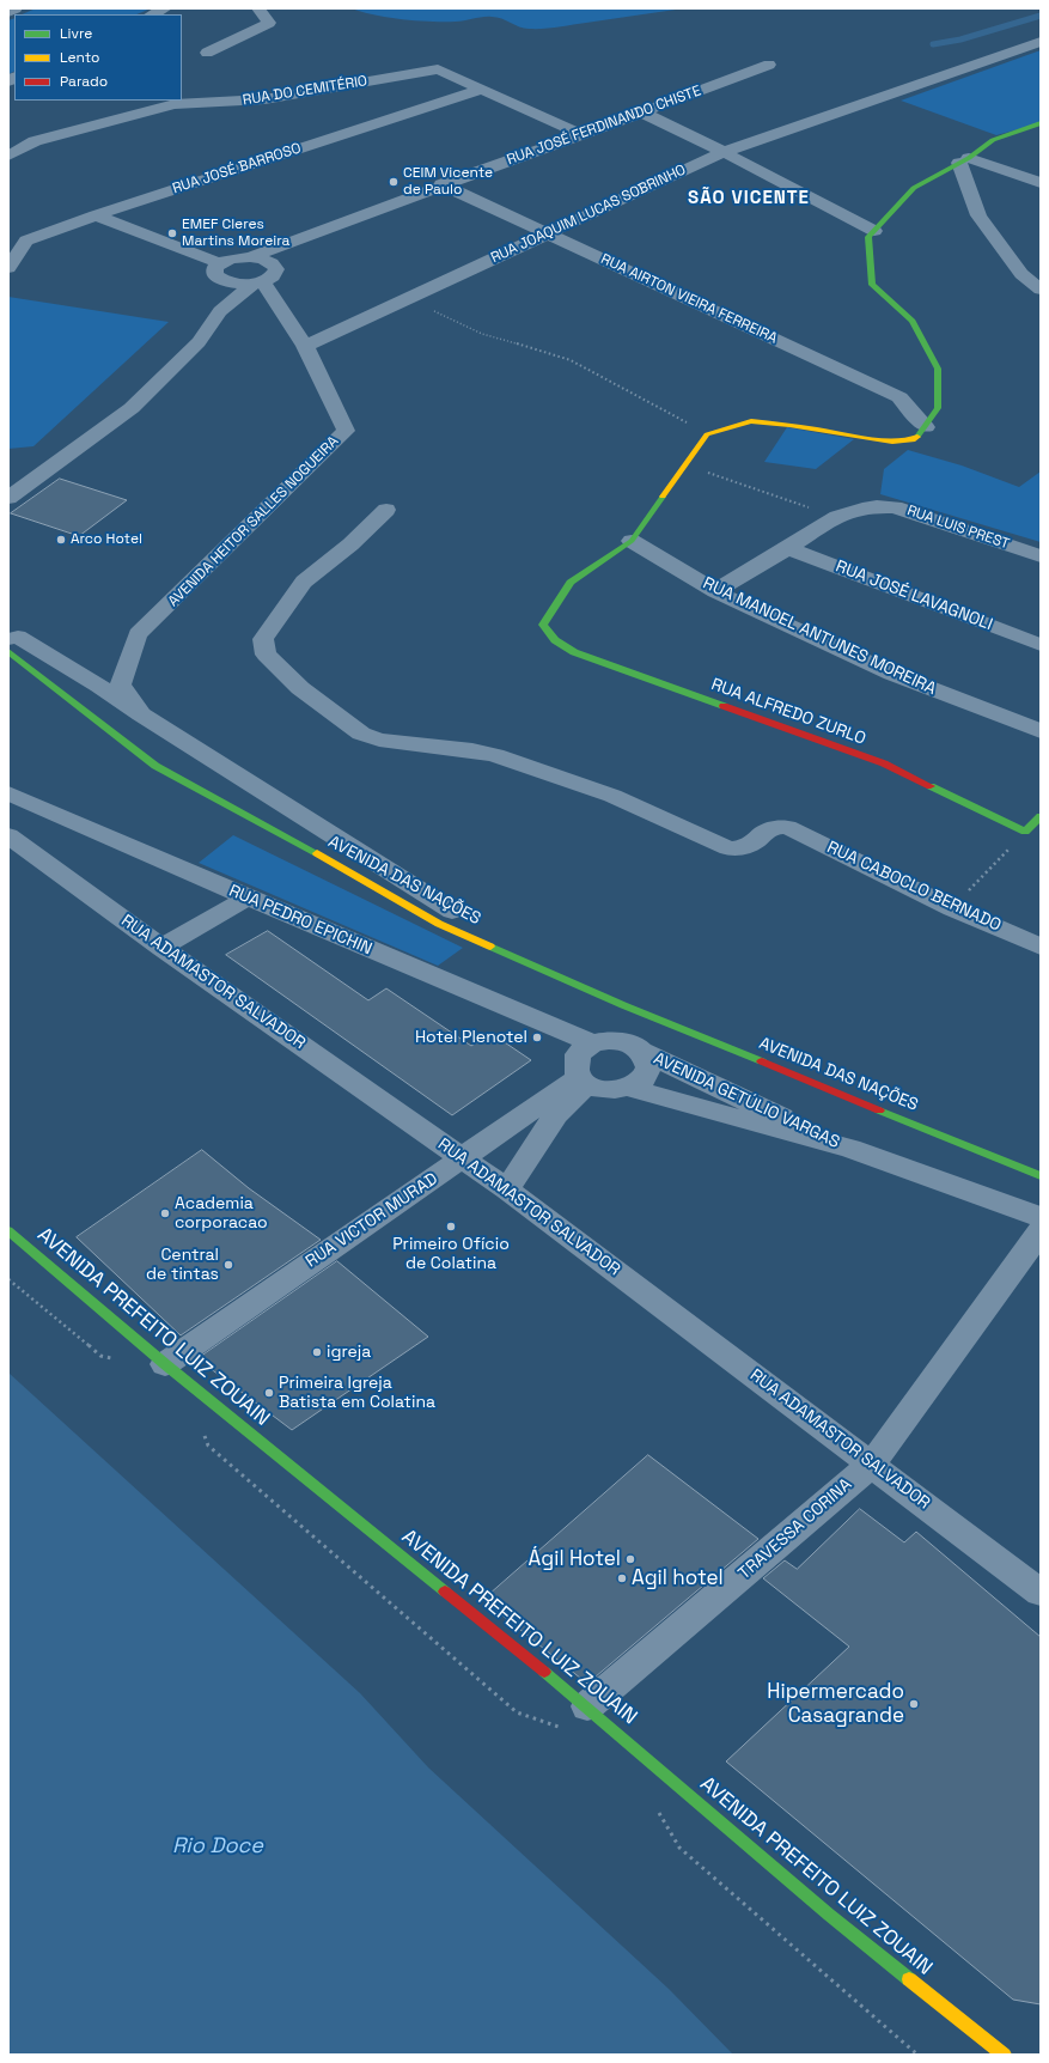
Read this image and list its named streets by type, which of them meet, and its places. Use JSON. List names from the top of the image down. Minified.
{"streets":{"street":["RUA DO CEMITÉRIO","RUA JOSÉ FERDINANDO CHISTE","RUA JOSÉ BARROSO","RUA JOAQUIM LUCAS SOBRINHO","RUA AIRTON VIEIRA FERREIRA","AVENIDA HEITOR SALLES NOGUEIRA","RUA LUIS PREST","RUA JOSÉ LAVAGNOLI","RUA MANOEL ANTUNES MOREIRA","RUA ALFREDO ZURLO","AVENIDA DAS NAÇÕES","RUA CABOCLO BERNADO","RUA PEDRO EPICHIN","RUA ADAMASTOR SALVADOR","AVENIDA GETÚLIO VARGAS","RUA VICTOR MURAD","AVENIDA PREFEITO LUIZ ZOUAIN","TRAVESSA CORINA"]},"crossings":[["RUA DO CEMITÉRIO","RUA JOSÉ BARROSO"],["RUA JOSÉ FERDINANDO CHISTE","RUA AIRTON VIEIRA FERREIRA"],["RUA JOAQUIM LUCAS SOBRINHO","RUA AIRTON VIEIRA FERREIRA"],["RUA JOAQUIM LUCAS SOBRINHO","AVENIDA HEITOR SALLES NOGUEIRA"],["RUA MANOEL ANTUNES MOREIRA","RUA ALFREDO ZURLO"],["RUA PEDRO EPICHIN","AVENIDA GETÚLIO VARGAS"],["RUA PEDRO EPICHIN","RUA VICTOR MURAD"],["RUA ADAMASTOR SALVADOR","RUA VICTOR MURAD"],["RUA ADAMASTOR SALVADOR","TRAVESSA CORINA"],["AVENIDA GETÚLIO VARGAS","RUA VICTOR MURAD"],["RUA VICTOR MURAD","AVENIDA PREFEITO LUIZ ZOUAIN"],["AVENIDA PREFEITO LUIZ ZOUAIN","TRAVESSA CORINA"]],"districts":["SÃO VICENTE"],"water":["Rio Doce"],"places":["CEIM Vicente de Paulo","EMEF Cleres Martins Moreira","Arco Hotel","Hotel Plenotel","Academia corporacao","Primeiro Ofício de Colatina","Central de tintas","igreja","Primeira Igreja Batista em Colatina","Ágil Hotel","Agil hotel","Hipermercado Casagrande"],"legend":["Livre","Lento","Parado"]}
